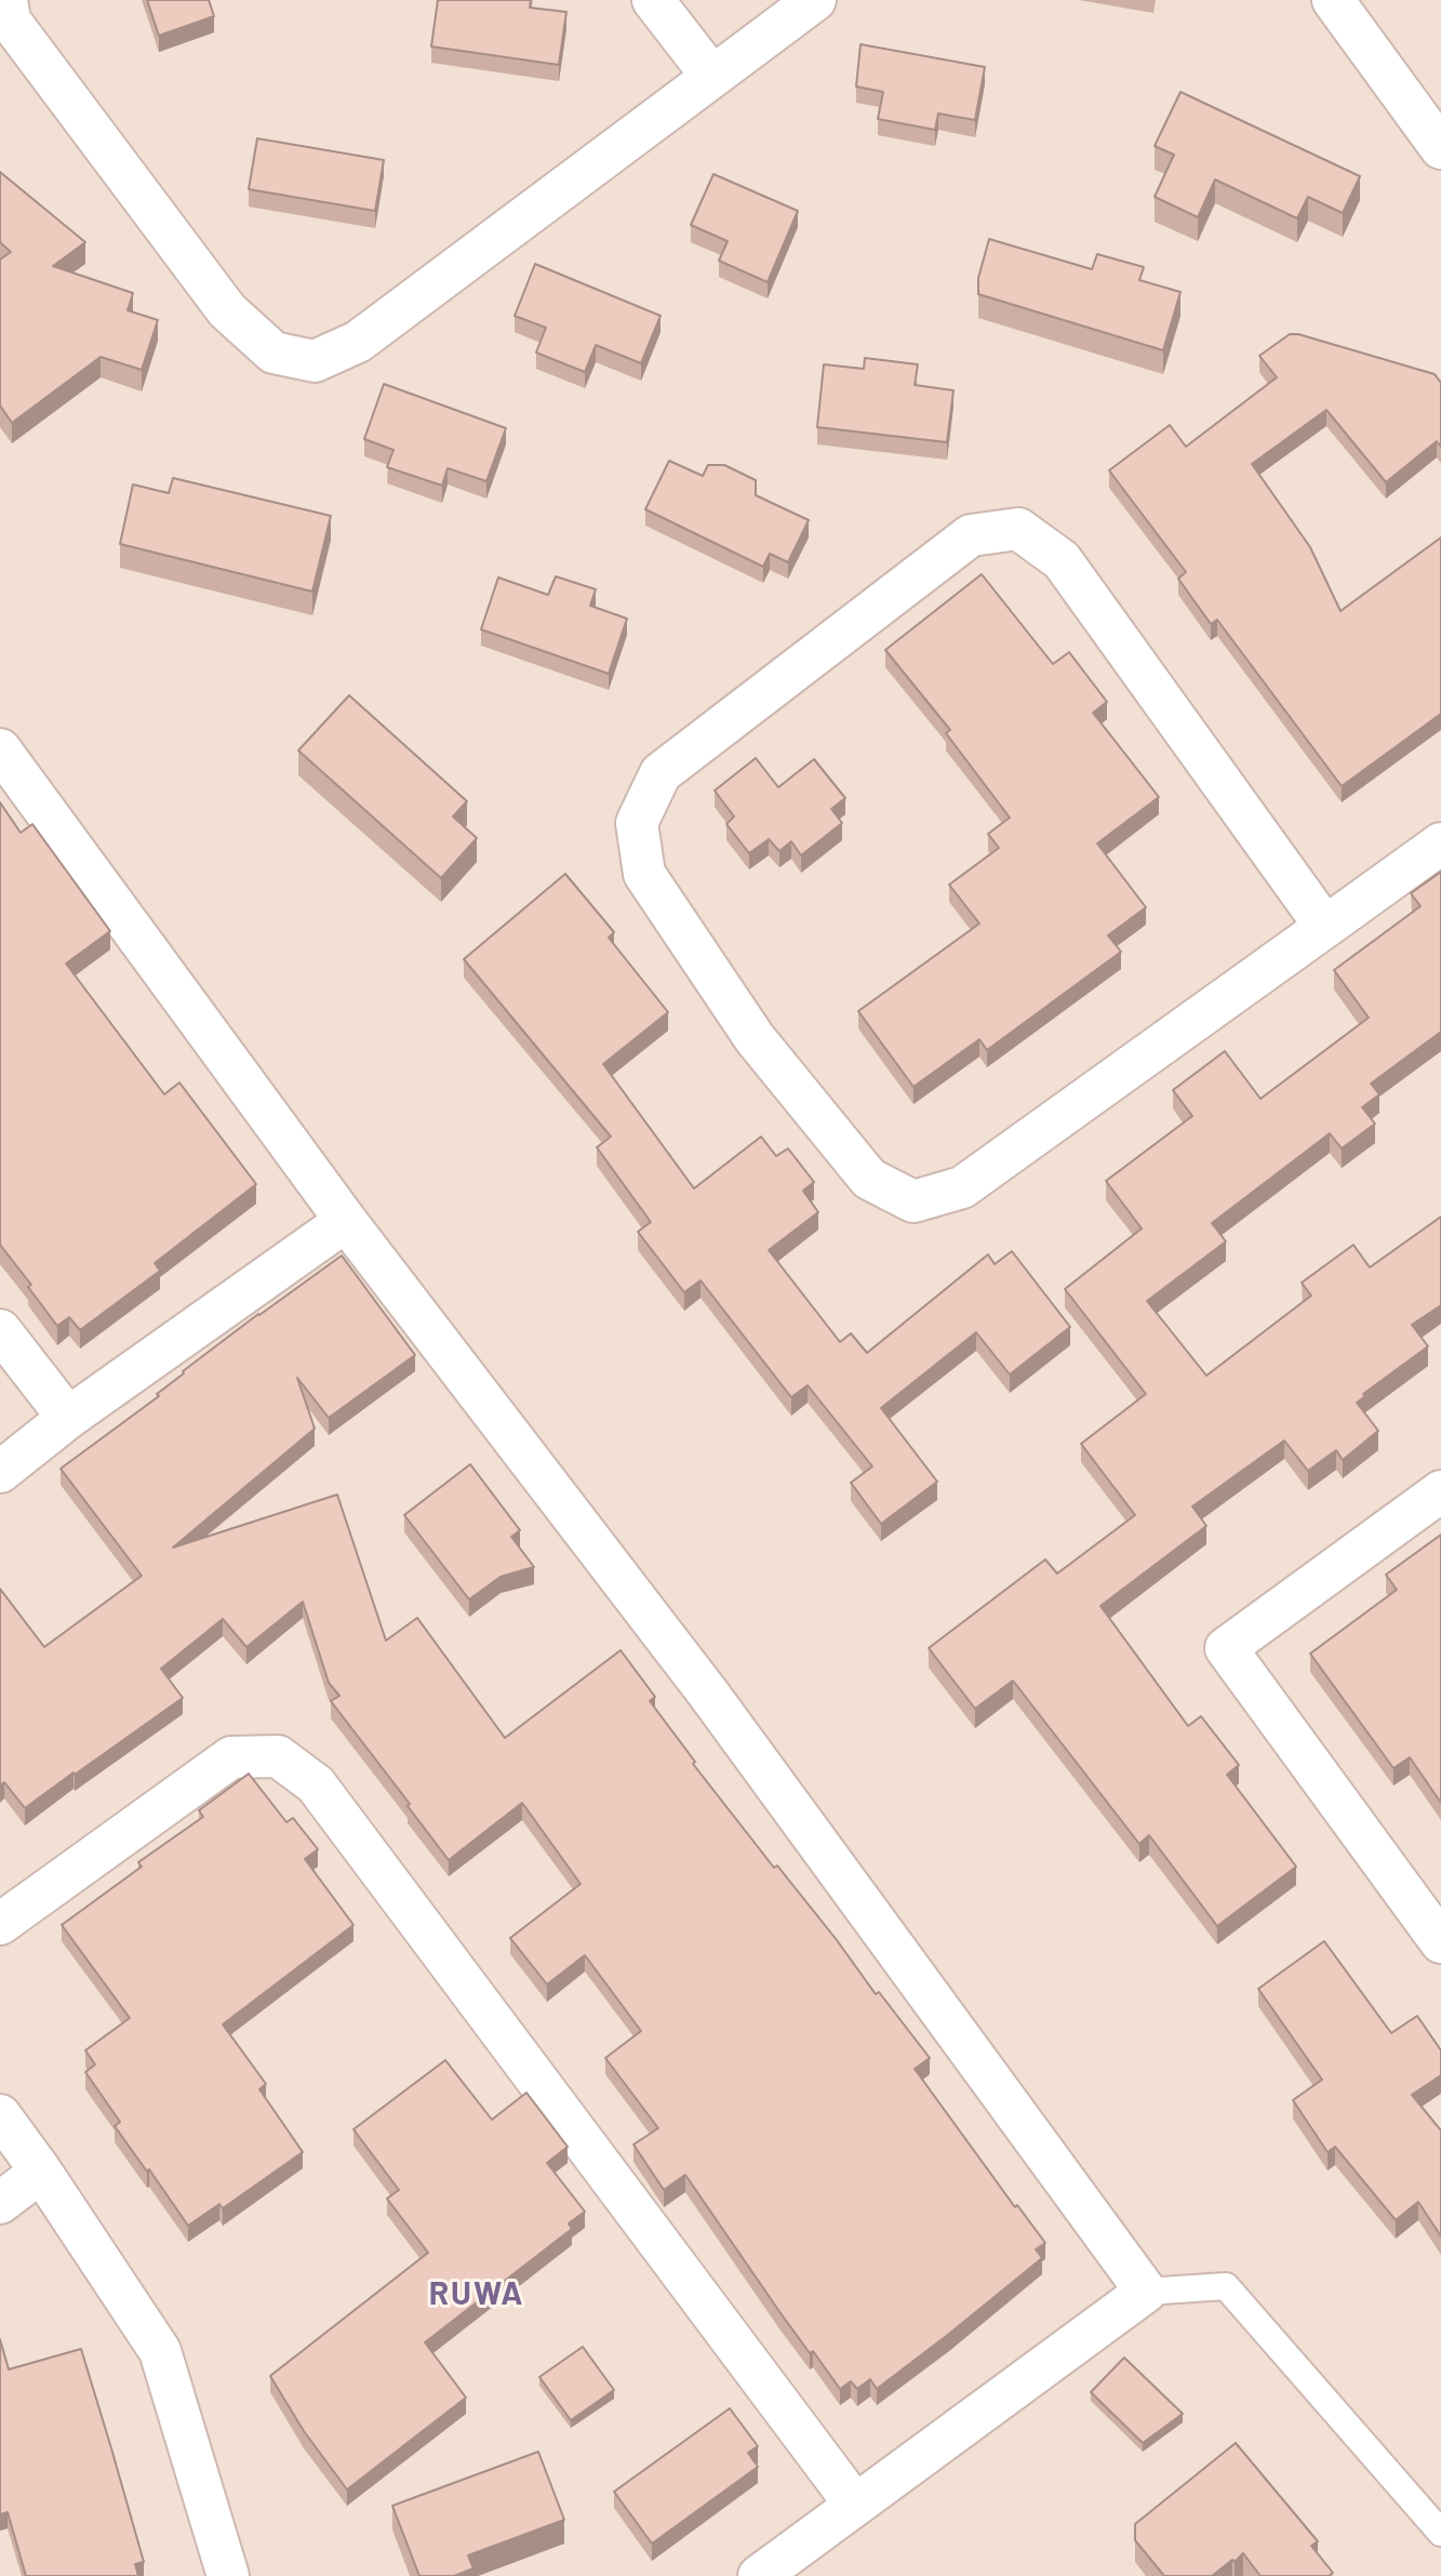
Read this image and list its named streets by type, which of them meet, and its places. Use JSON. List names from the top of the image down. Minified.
{"districts":["RUWA"]}
